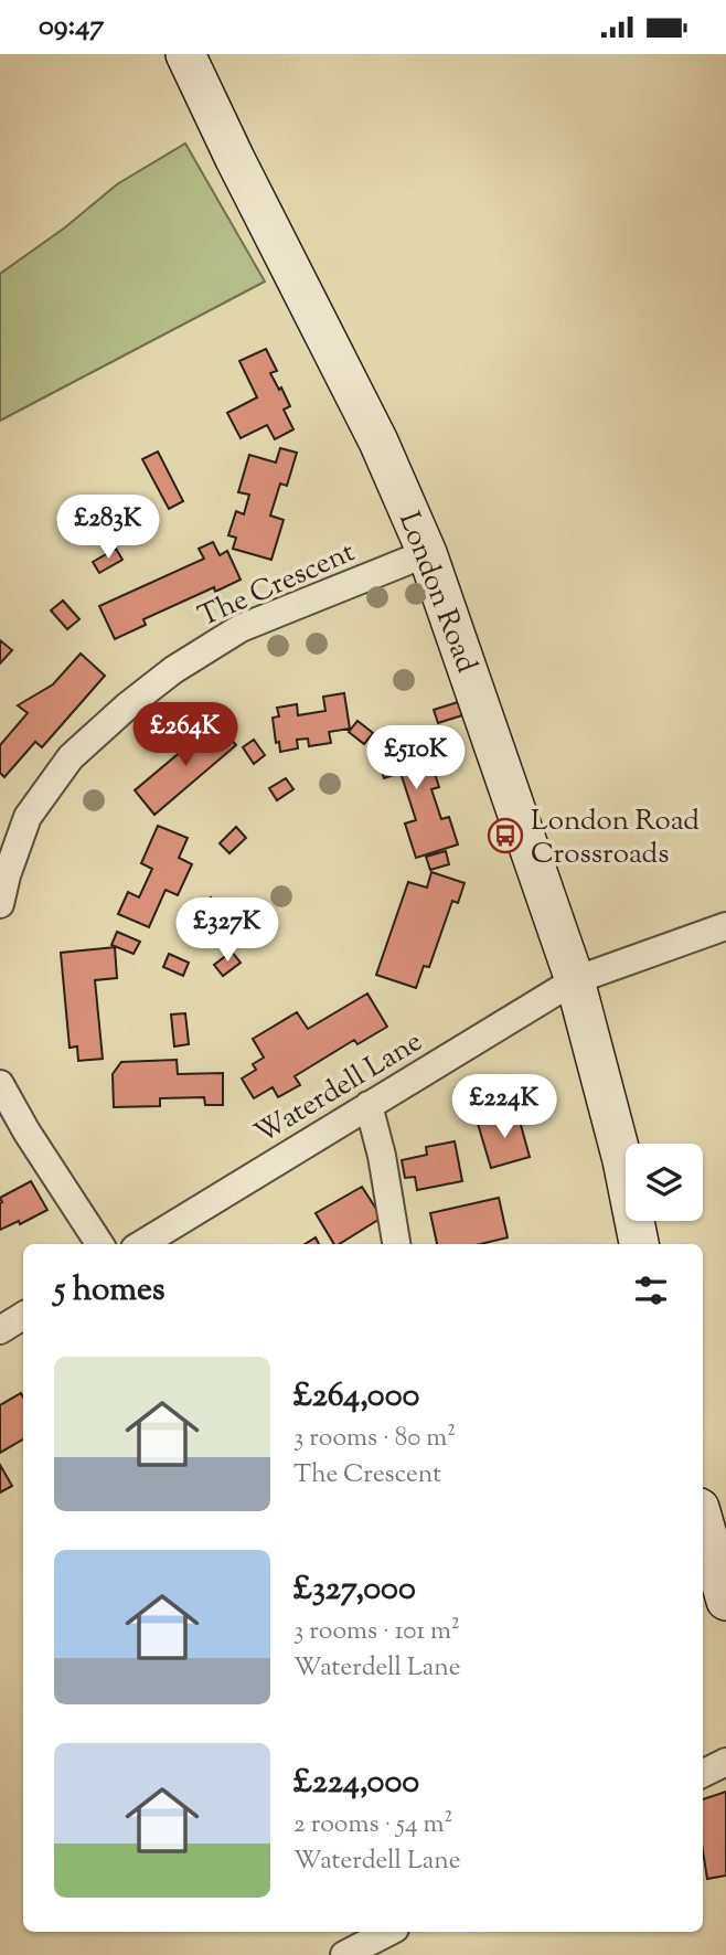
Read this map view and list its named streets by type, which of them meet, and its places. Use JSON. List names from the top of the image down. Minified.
{"streets":{"main road":["London Road"],"street":["The Crescent","Waterdell Lane"]},"crossings":[["The Crescent","London Road"],["London Road","Waterdell Lane"]],"places":{"bus stop":["London Road Crossroads"]},"page":{"status":"09:47","price":["£283K","£264K","£510K","£327K","£224K"],"heading":"5 homes","list":[{"name":"£264,000","note":"3 rooms · 80 m² · The Crescent"},{"name":"£327,000","note":"3 rooms · 101 m² · Waterdell Lane"},{"name":"£224,000","note":"2 rooms · 54 m² · Waterdell Lane"}]}}
